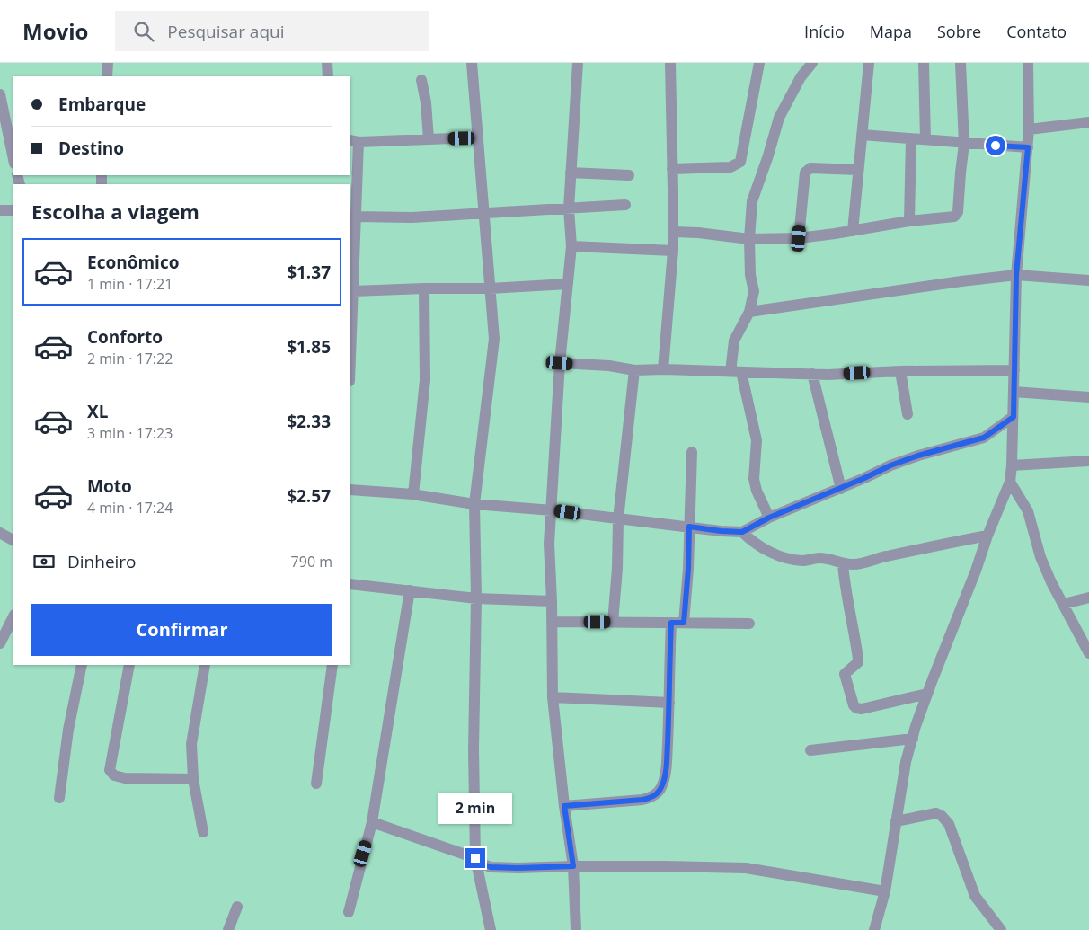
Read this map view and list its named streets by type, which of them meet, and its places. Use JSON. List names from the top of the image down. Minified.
{"page":{"header":"Movio","search":"Pesquisar aqui","nav":["Início","Mapa","Sobre","Contato"],"banner":["Embarque","Destino"],"heading":"Escolha a viagem","list":[{"name":"Econômico","note":"1 min · 17:21","value":"$1.37"},{"name":"Conforto","note":"2 min · 17:22","value":"$1.85"},{"name":"XL","note":"3 min · 17:23","value":"$2.33"},{"name":"Moto","note":"4 min · 17:24","value":"$2.57"}],"pay":["Dinheiro","790 m"],"buttons":"Confirmar","bubble":"2 min"}}
